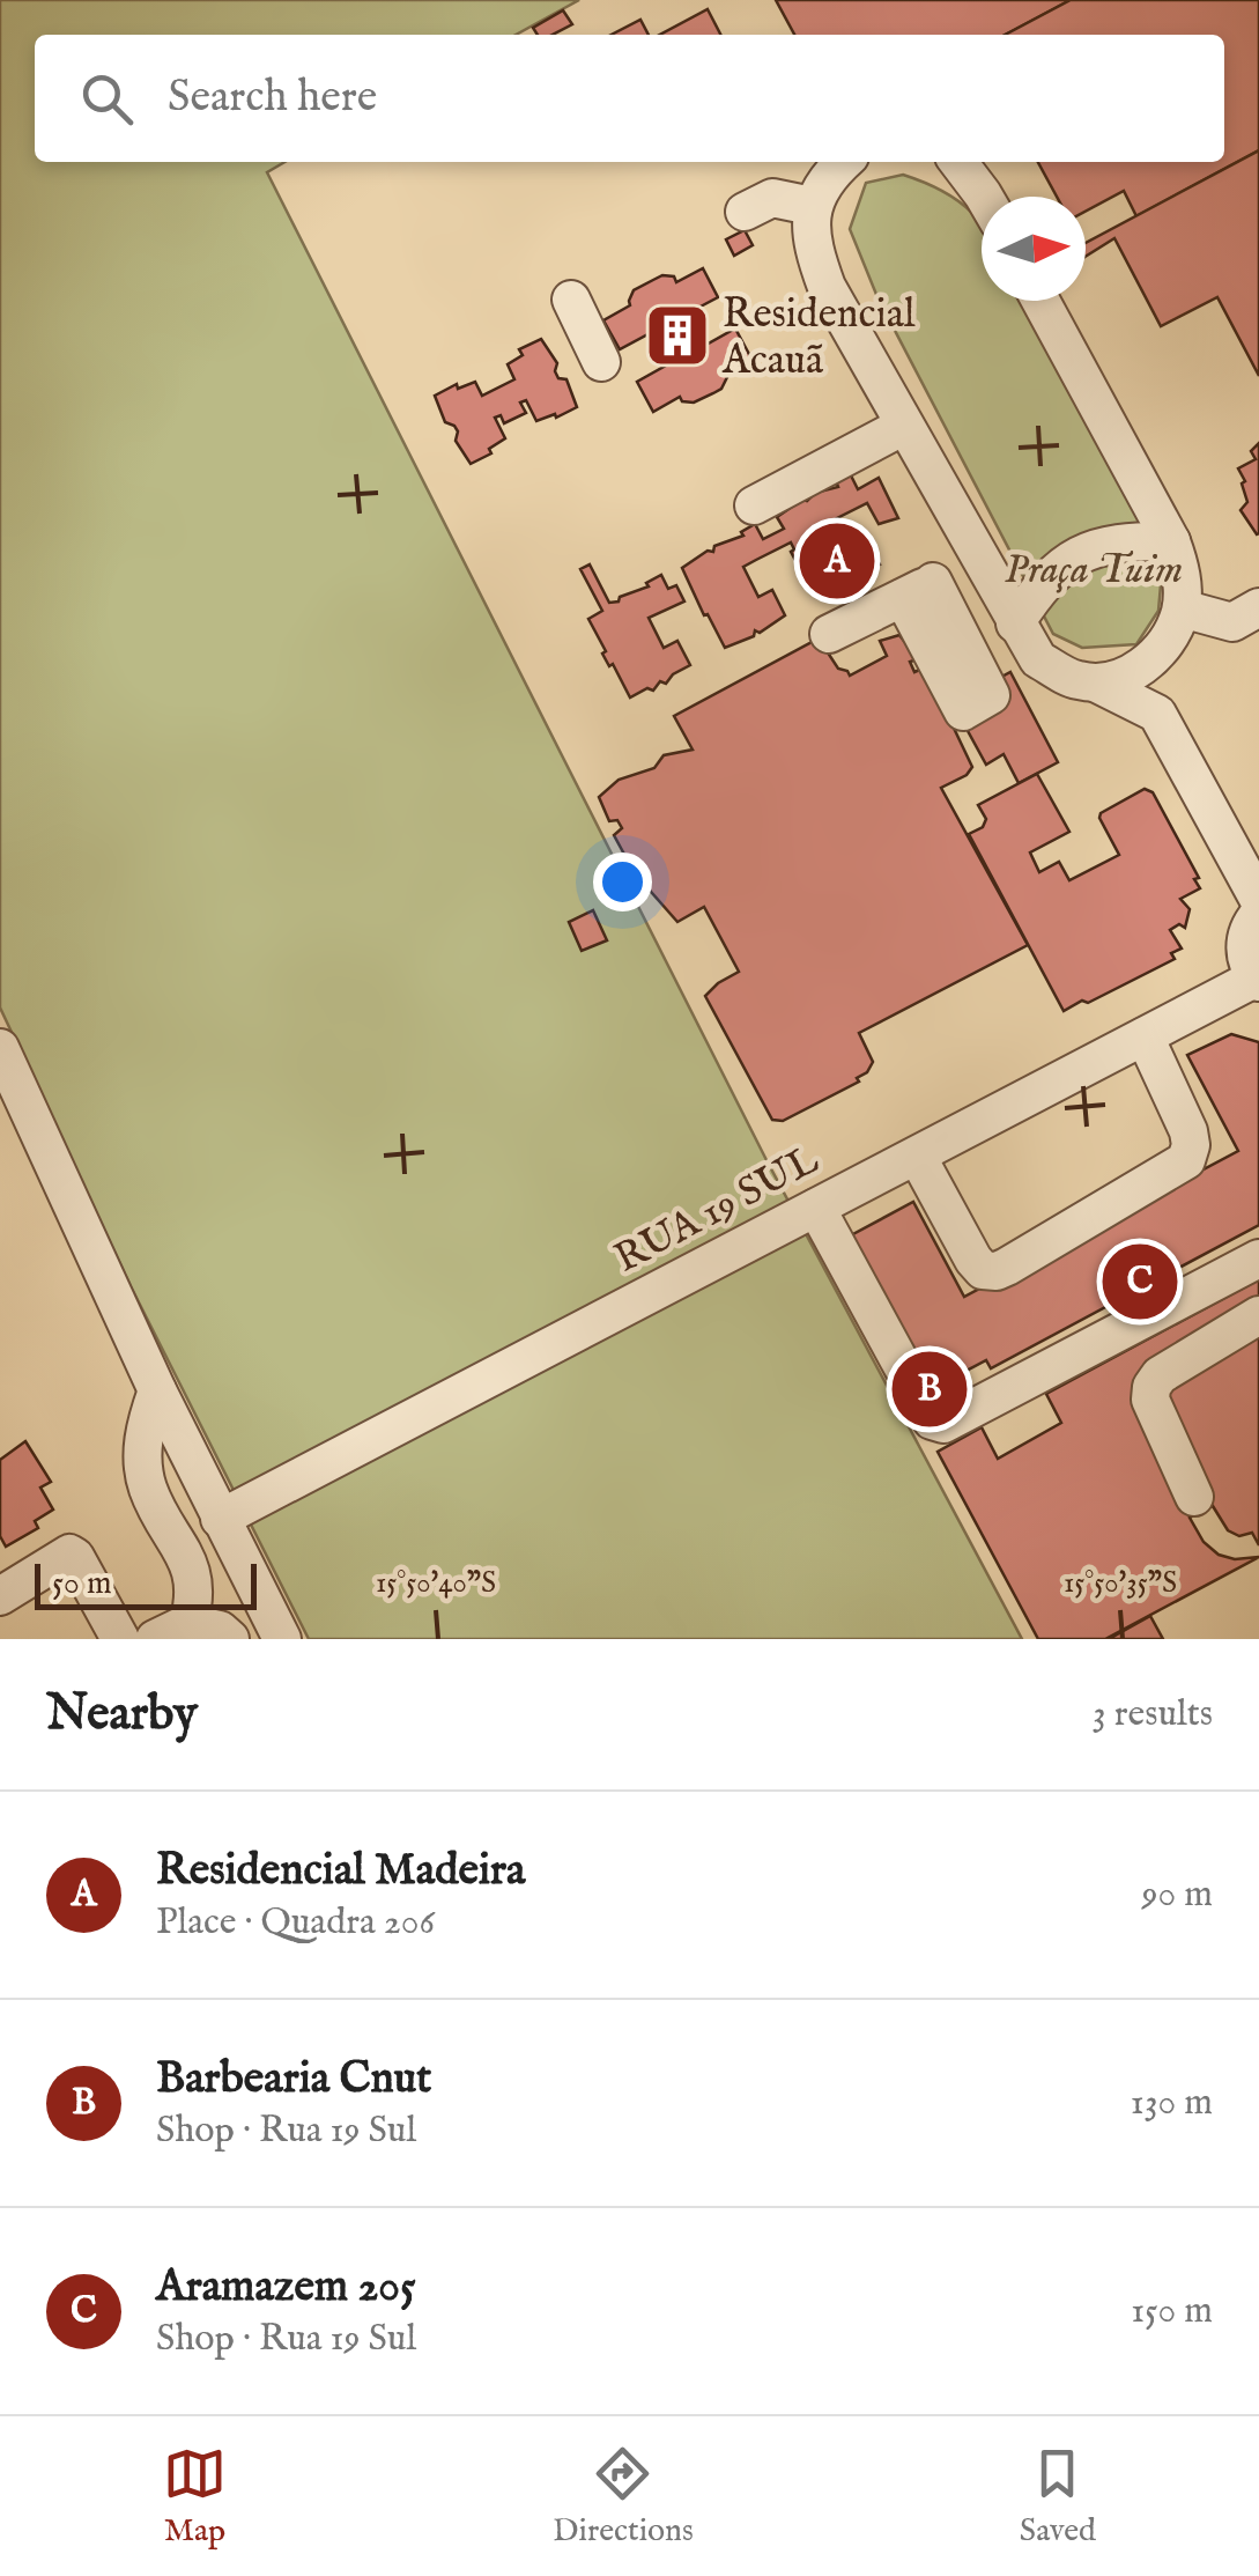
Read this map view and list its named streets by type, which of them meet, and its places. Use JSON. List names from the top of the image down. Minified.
{"streets":{"street":["RUA 19 SUL"]},"parks":["Praça Tuim"],"places":{"building":["Residencial Acauã"]},"scale_bar":"50 m","north":"right","page":{"search":"Search here","pins":["A","C","B"],"scale":"50 m","heading":["Nearby","3 results"],"list":[{"mark":"A","name":"Residencial Madeira","note":"Place · Quadra 206","value":"90 m"},{"mark":"B","name":"Barbearia Cnut","note":"Shop · Rua 19 Sul","value":"130 m"},{"mark":"C","name":"Aramazem 205","note":"Shop · Rua 19 Sul","value":"150 m"}],"nav":["Map","Directions","Saved"]},"coordinates":["15°50'40\"S","15°50'35\"S"]}
